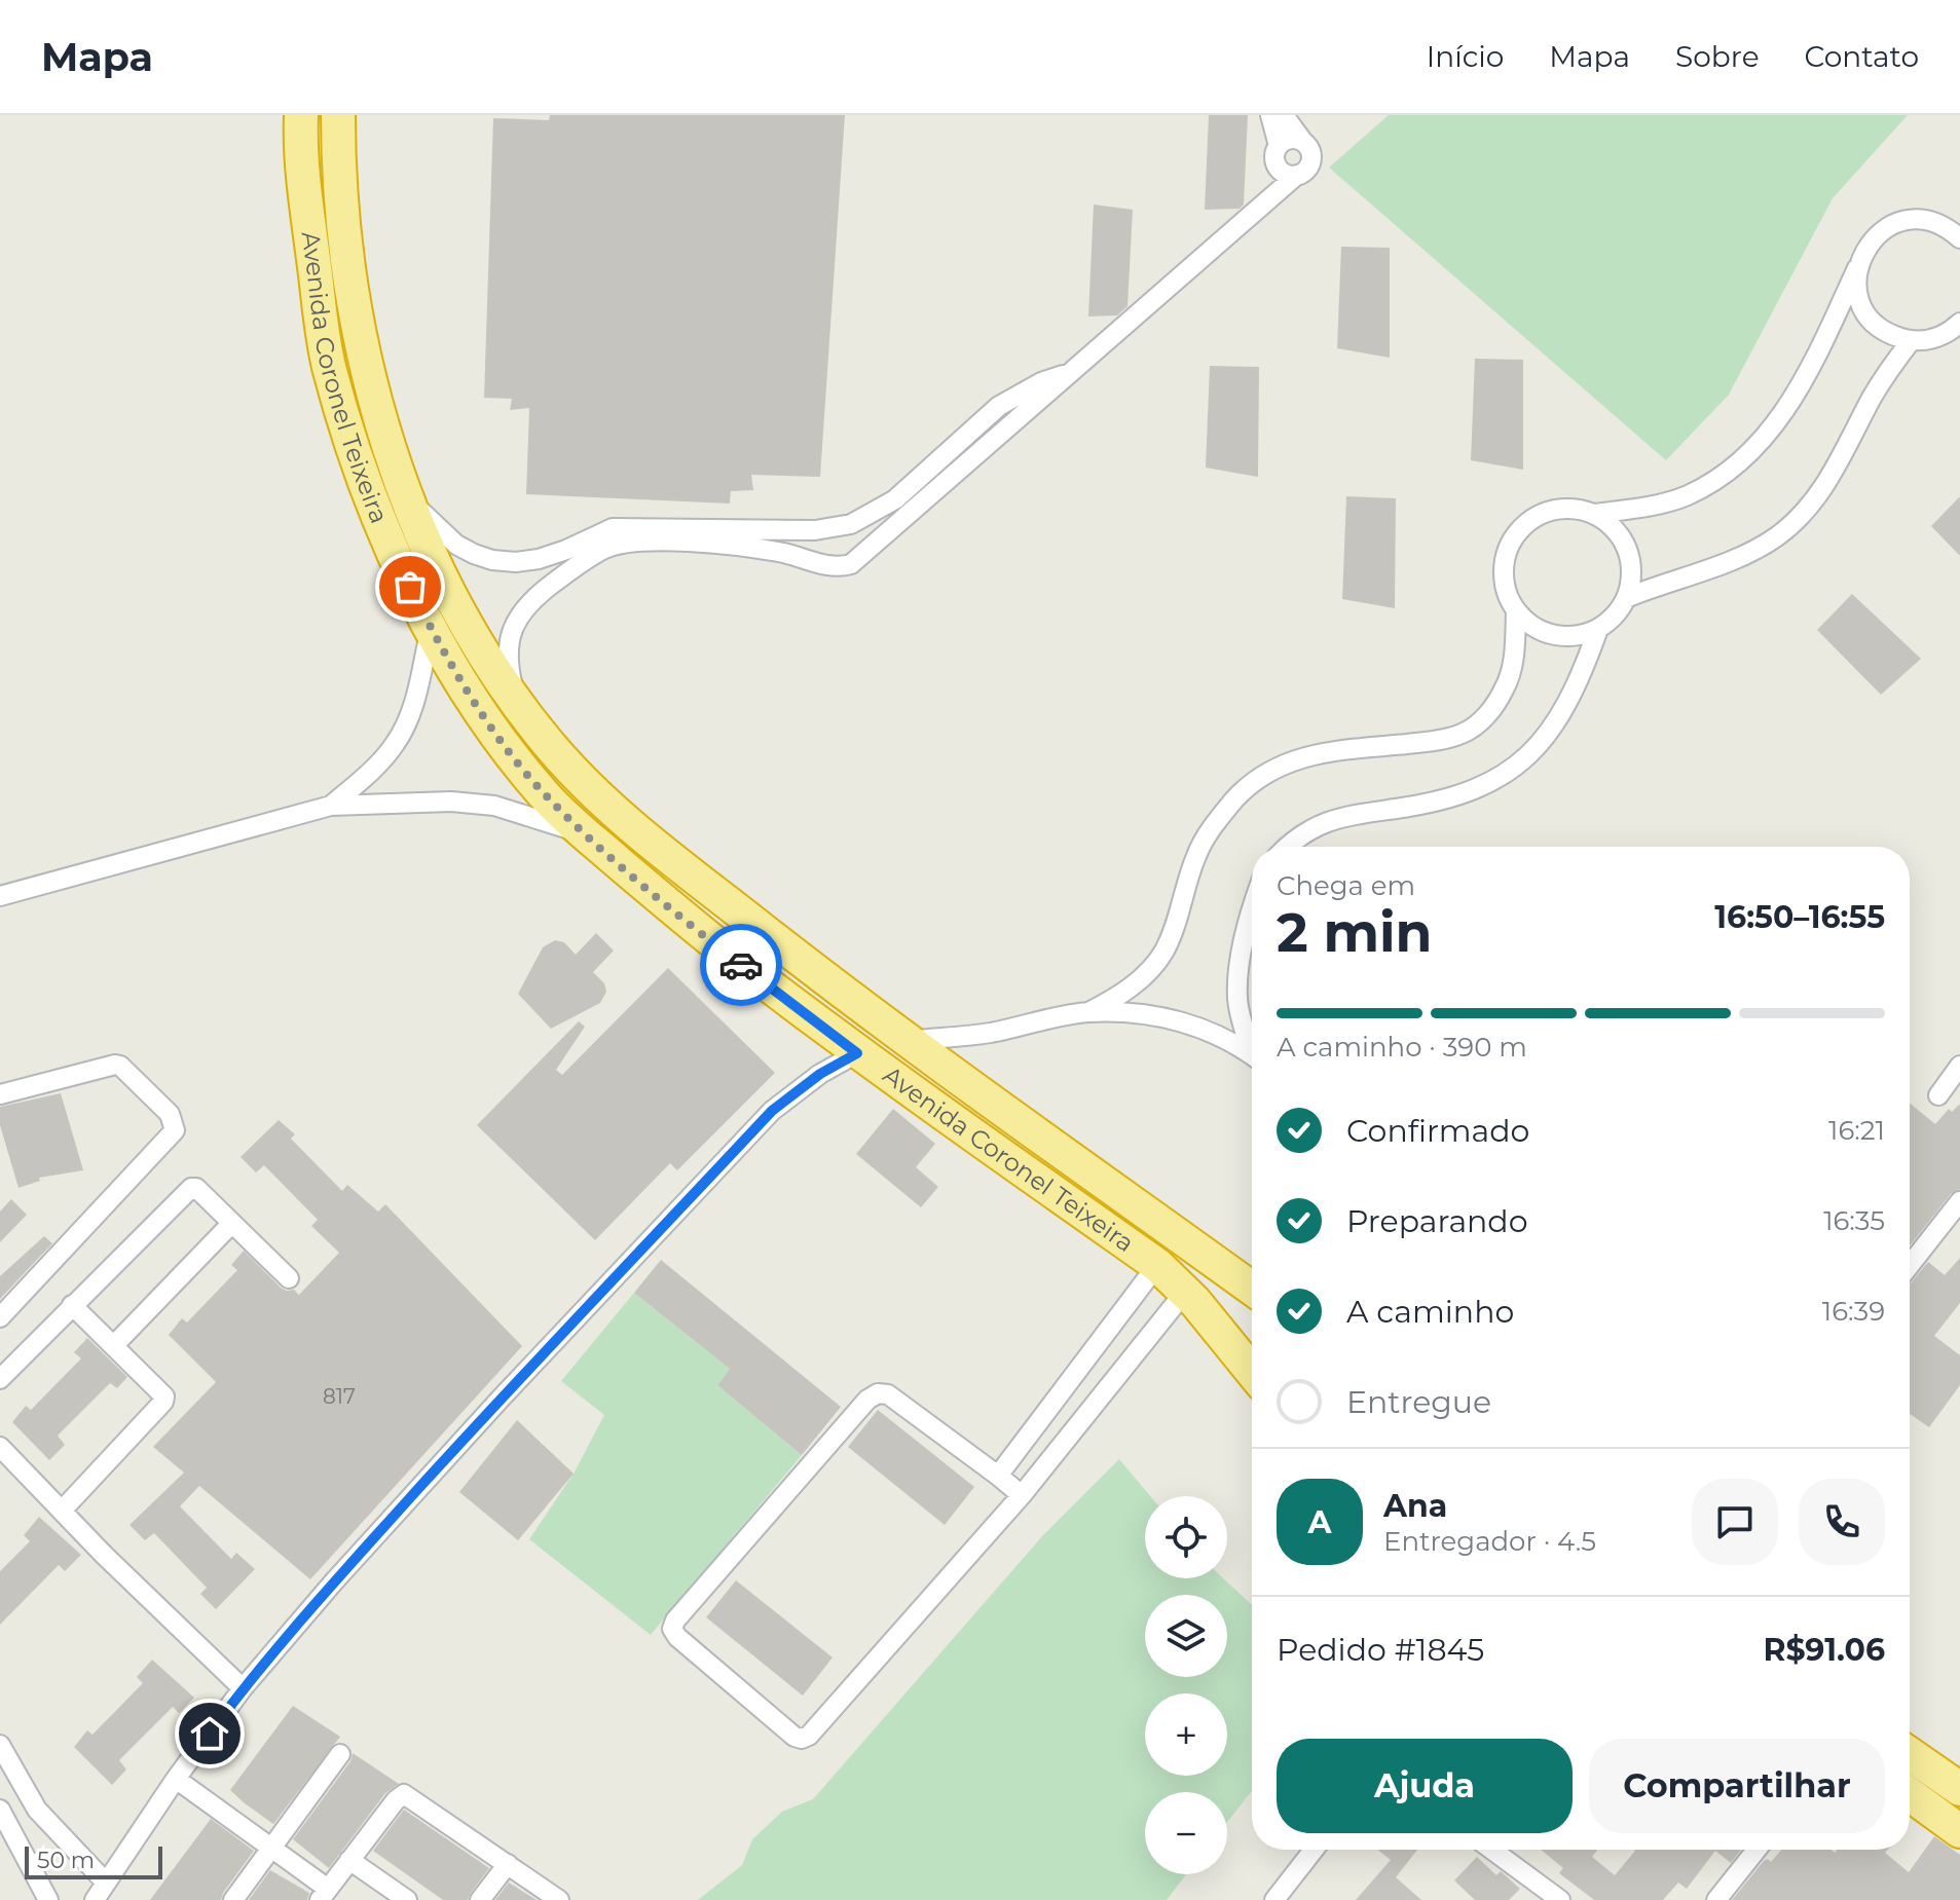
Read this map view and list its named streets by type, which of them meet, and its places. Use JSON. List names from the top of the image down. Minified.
{"streets":{"highway":["Avenida Coronel Teixeira"]},"house_numbers":["817"],"scale_bar":"50 m","page":{"header":"Mapa","nav":["Início","Mapa","Sobre","Contato"],"heading":["2 min","Chega em","16:50–16:55"],"panel":["Ana","Entregador · 4.5","Pedido #1845","R$91.06"],"bar":"A caminho · 390 m","list":[["Confirmado","16:21"],["Preparando","16:35"],["A caminho","16:39"],"Entregue"],"round":"A","map_buttons":["+","−"],"buttons":["Ajuda","Compartilhar"],"scale":"50 m"}}
